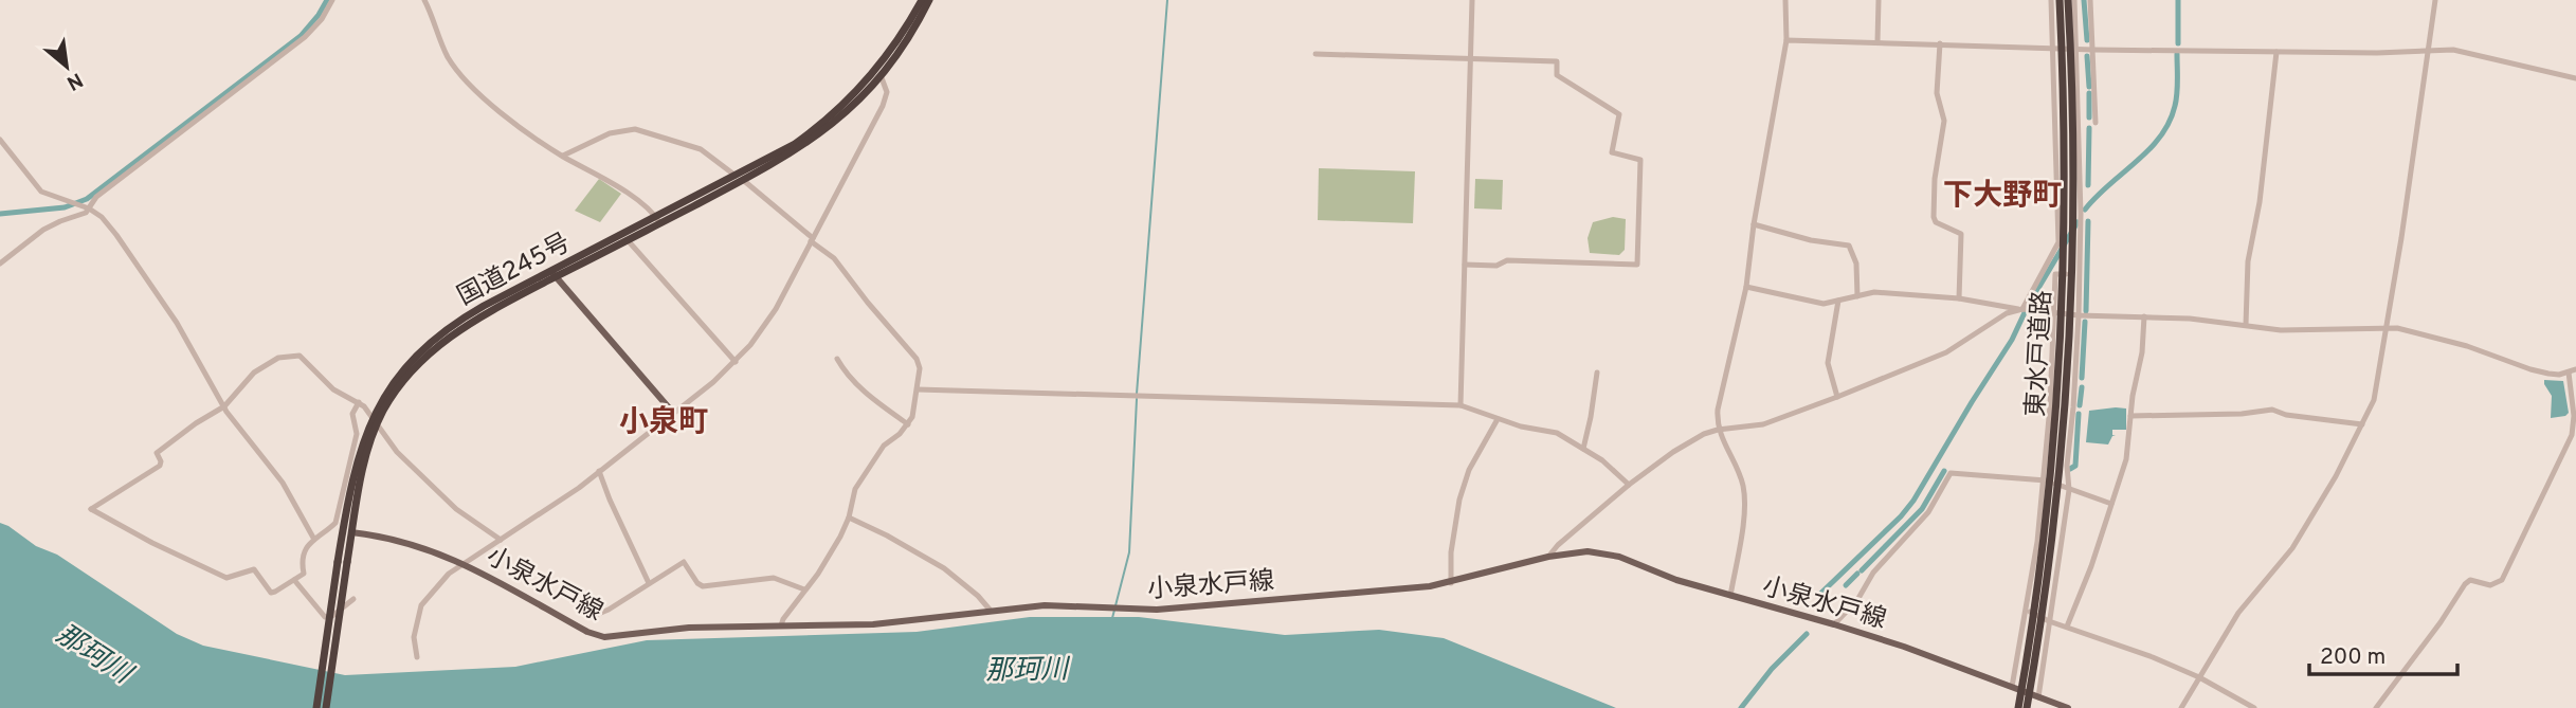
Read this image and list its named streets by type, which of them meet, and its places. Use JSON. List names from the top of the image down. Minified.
{"streets":{"highway":["国道245号","東水戸道路"],"main road":["小泉水戸線"]},"crossings":[["国道245号","小泉水戸線"]],"districts":["下大野町","小泉町"],"water":["那珂川"],"scale_bar":"200 m","north":"bottom right"}
